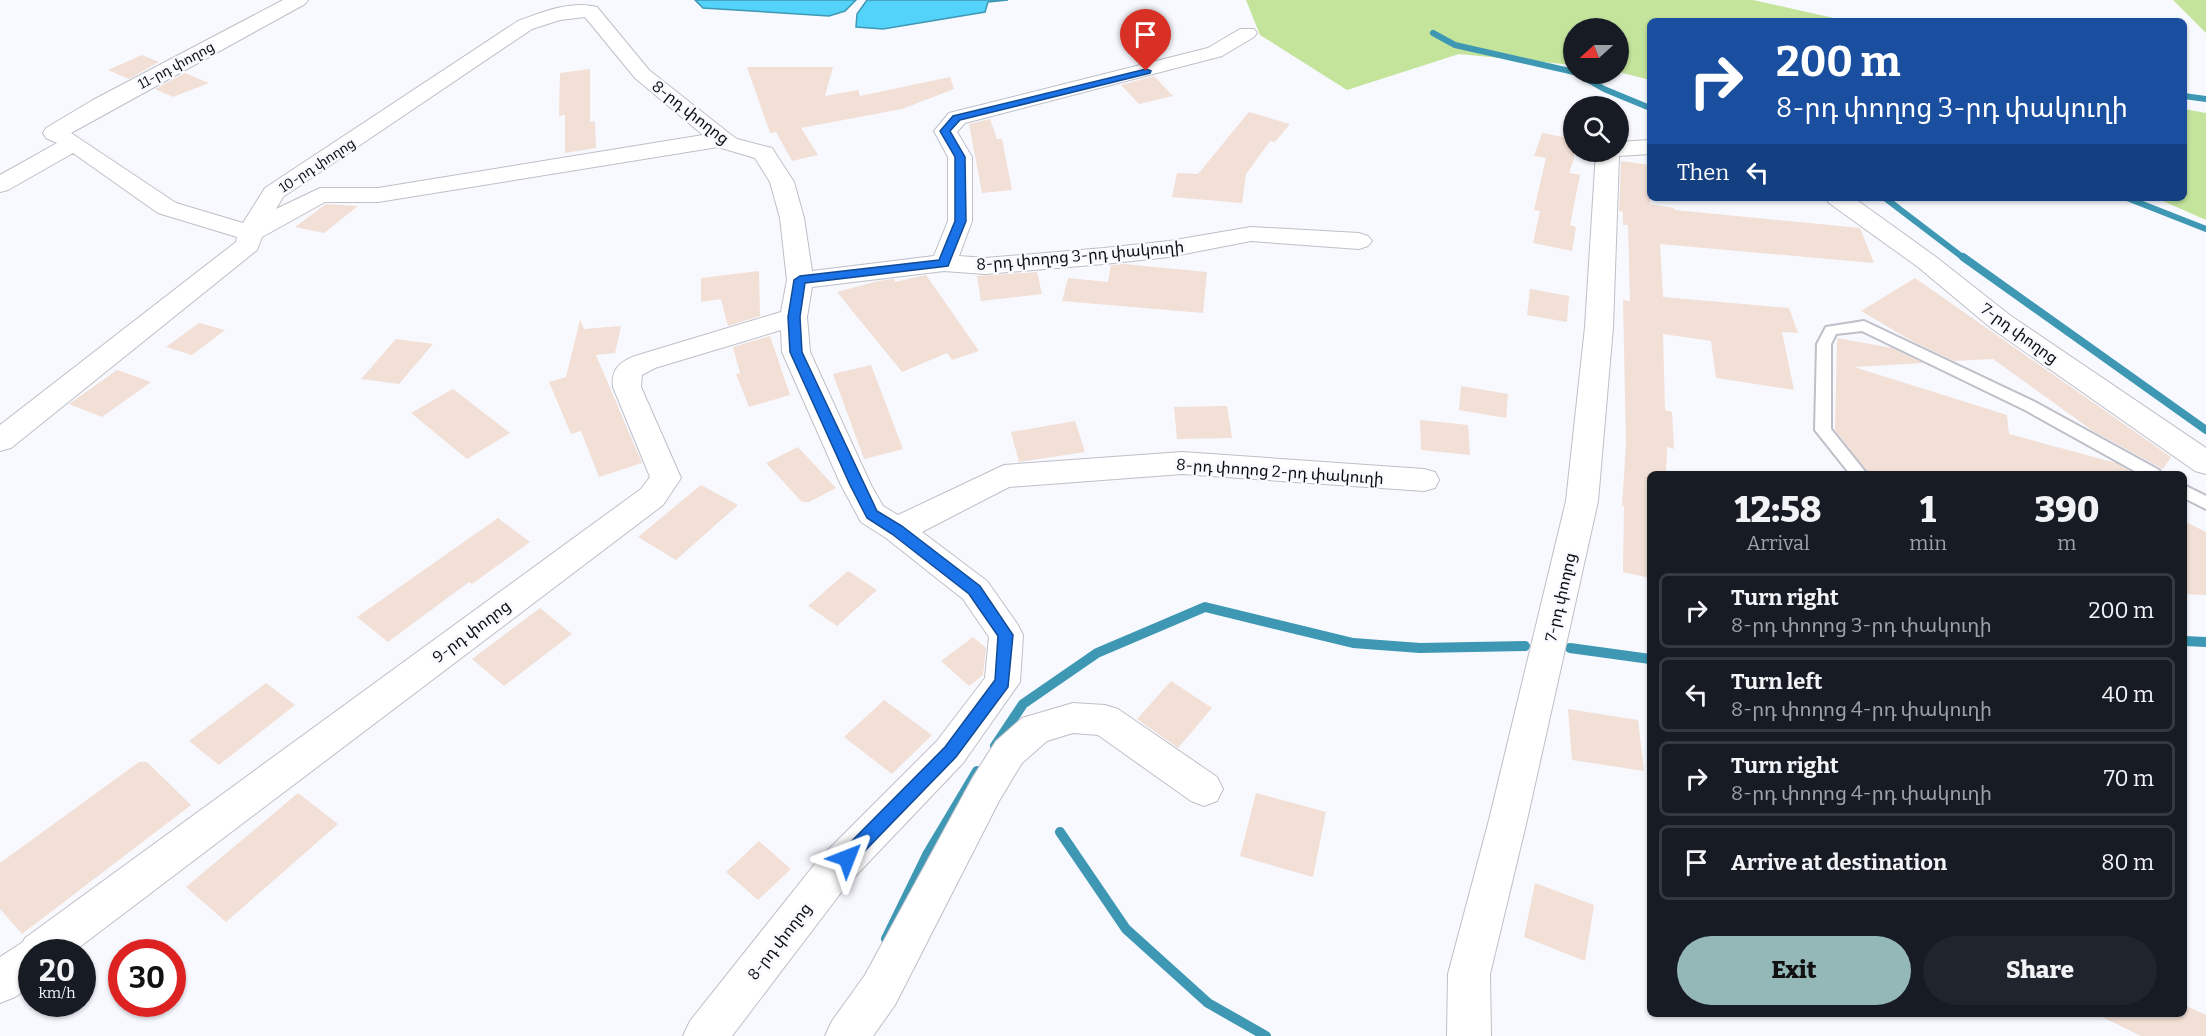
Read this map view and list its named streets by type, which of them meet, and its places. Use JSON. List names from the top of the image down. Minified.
{"streets":{"street":["11-րդ փողոց","8-րդ փողոց","10-րդ փողոց","8-րդ փողոց 3-րդ փակուղի","7-րդ փողոց","8-րդ փողոց 2-րդ փակուղի","9-րդ փողոց"]},"crossings":[["8-րդ փողոց","10-րդ փողոց"],["8-րդ փողոց","8-րդ փողոց 3-րդ փակուղի"],["8-րդ փողոց","8-րդ փողոց 2-րդ փակուղի"],["8-րդ փողոց","9-րդ փողոց"]],"north":"left","page":{"turn":["200 m","8-րդ փողոց 3-րդ փակուղի"],"then":"Then","eta":["12:58","Arrival","1","min","390","m"],"list":[{"name":"Turn right","note":"8-րդ փողոց 3-րդ փակուղի","value":"200 m"},{"name":"Turn left","note":"8-րդ փողոց 4-րդ փակուղի","value":"40 m"},{"name":"Turn right","note":"8-րդ փողոց 4-րդ փակուղի","value":"70 m"},{"name":"Arrive at destination","value":"80 m"}],"buttons":["Exit","Share"],"speed":"20 km/h","limit":"30"}}
